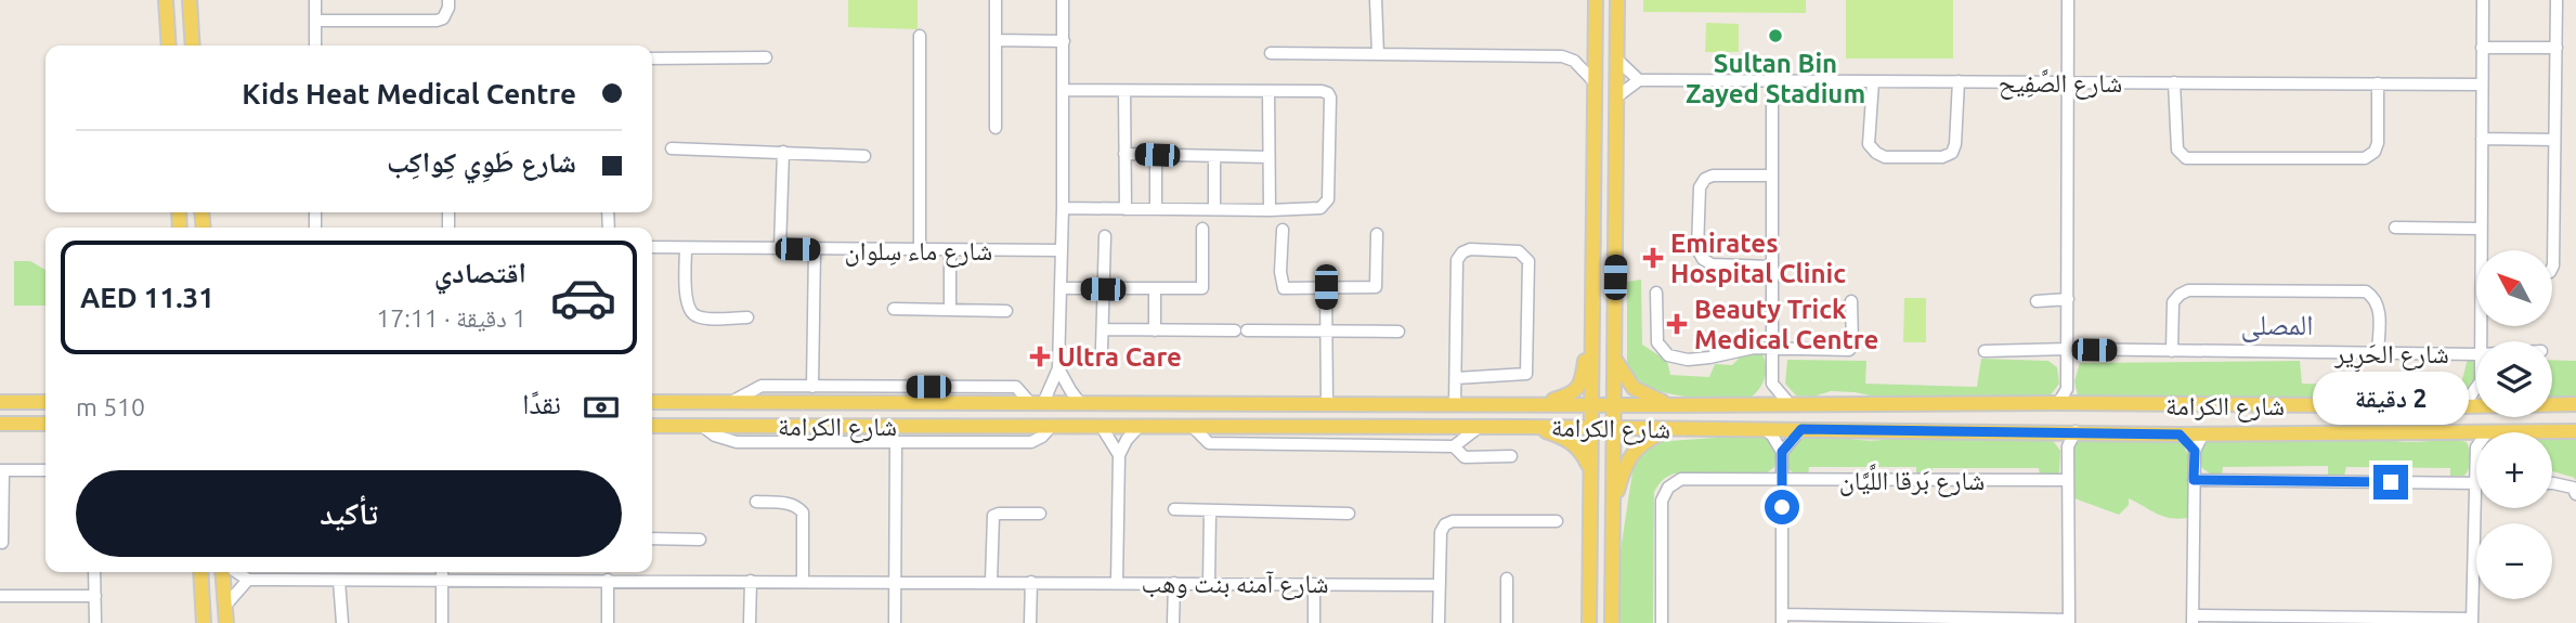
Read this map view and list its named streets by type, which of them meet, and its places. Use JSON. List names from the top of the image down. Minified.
{"streets":{"main road":["شارع الكرامة"],"street":["شارع الصَّفِيح","شارع ماء سِلوان","شارع الحَرِير","شارع بَرقا اللَّيَّان","شارع آمنه بنت وهب"]},"districts":["المصلى"],"places":{"other":["Sultan Bin Zayed Stadium"],"health":["Emirates Hospital Clinic","Beauty Trick Medical Centre","Ultra Care"]},"north":"top left","page":{"banner":["Kids Heat Medical Centre","شارع طَوِي كِواكِب"],"list":[{"name":"اقتصادي","note":"1 دقيقة · 17:11","value":"AED 11.31"}],"map_buttons":["+","−"],"pay":["نقدًا","510 m"],"bubble":"2 دقيقة","buttons":"تأكيد"}}
